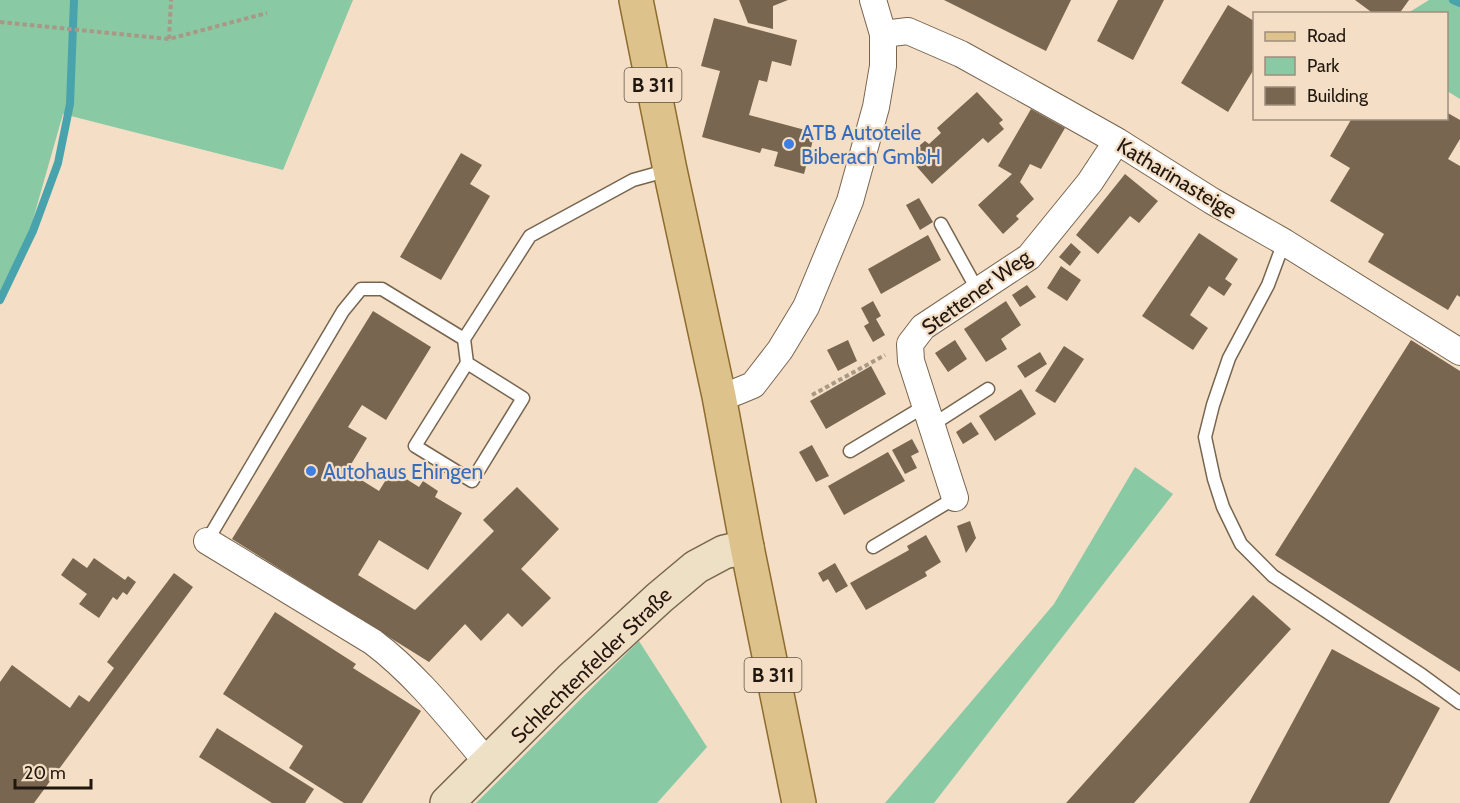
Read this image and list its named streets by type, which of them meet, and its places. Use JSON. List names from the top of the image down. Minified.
{"streets":{"main road":["B 311"],"street":["Katharinasteige","Stettener Weg","Schlechtenfelder Straße"]},"crossings":[["B 311","Schlechtenfelder Straße"],["Katharinasteige","Stettener Weg"]],"places":["ATB Autoteile Biberach GmbH","Autohaus Ehingen"],"legend":["Road","Park","Building"],"scale_bar":"20 m"}
